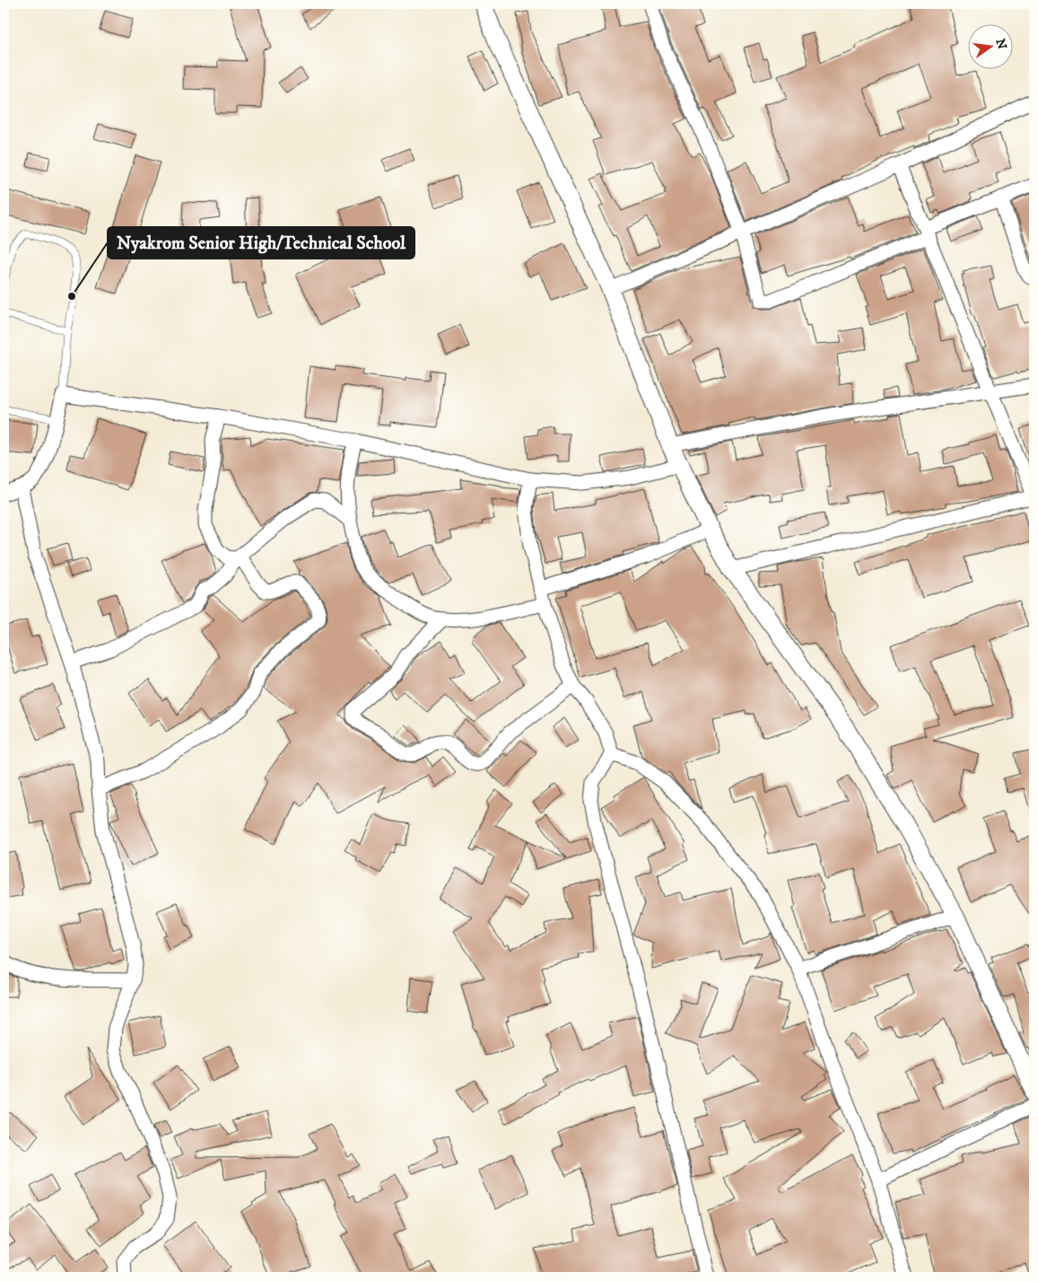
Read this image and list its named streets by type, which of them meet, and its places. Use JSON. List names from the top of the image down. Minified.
{"places":["Nyakrom Senior High/Technical School"],"north":"right"}
